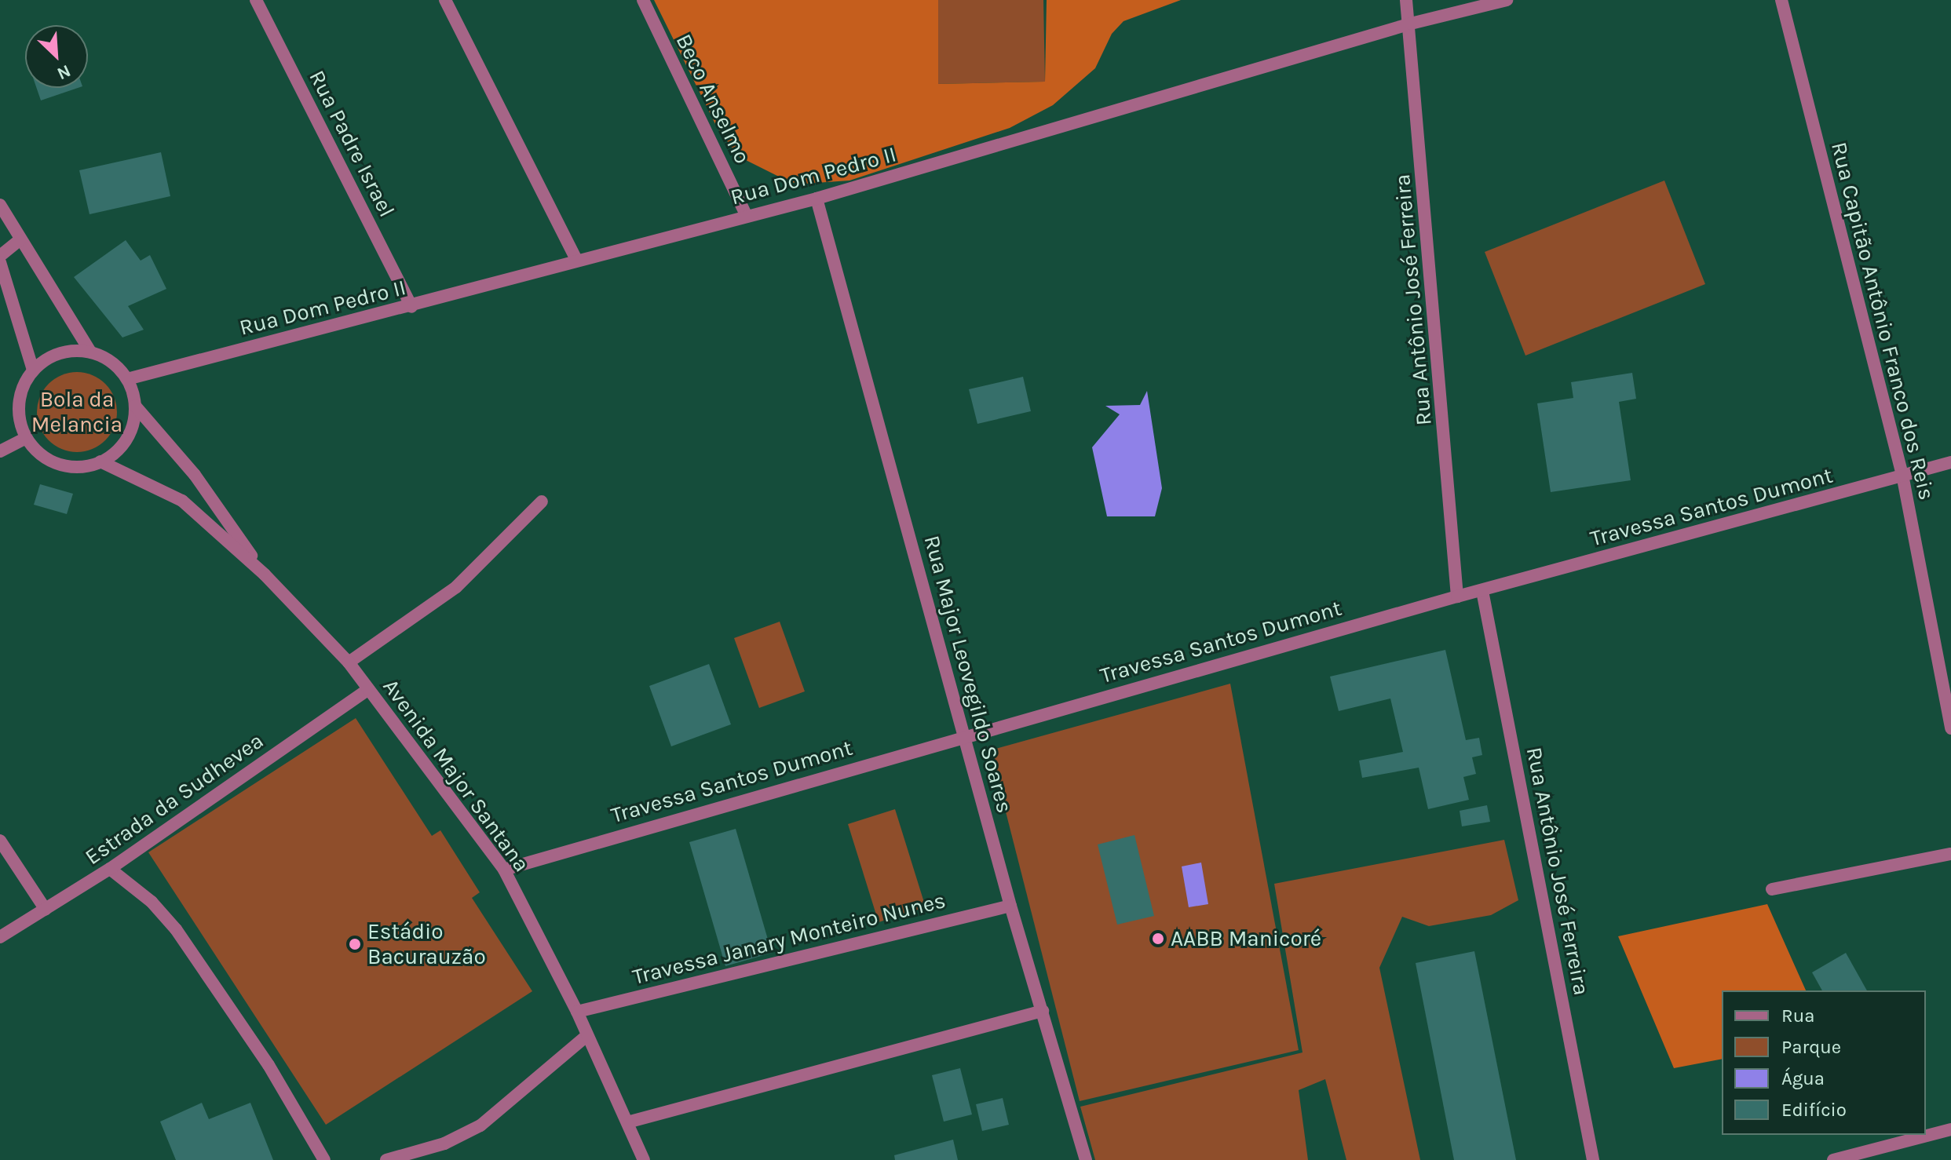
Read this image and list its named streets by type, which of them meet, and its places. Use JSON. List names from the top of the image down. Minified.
{"streets":{"street":["Beco Anselmo","Rua Padre Israel","Rua Dom Pedro II","Rua Antônio José Ferreira","Rua Capitão Antônio Franco dos Reis","Travessa Santos Dumont","Rua Major Leovegildo Soares","Avenida Major Santana","Estrada da Sudhevea","Travessa Janary Monteiro Nunes"]},"crossings":[["Beco Anselmo","Rua Dom Pedro II"],["Rua Padre Israel","Rua Dom Pedro II"],["Rua Dom Pedro II","Rua Antônio José Ferreira"],["Rua Dom Pedro II","Rua Major Leovegildo Soares"],["Rua Dom Pedro II","Avenida Major Santana"],["Rua Antônio José Ferreira","Travessa Santos Dumont"],["Rua Capitão Antônio Franco dos Reis","Travessa Santos Dumont"],["Travessa Santos Dumont","Rua Major Leovegildo Soares"],["Travessa Santos Dumont","Avenida Major Santana"],["Rua Major Leovegildo Soares","Travessa Janary Monteiro Nunes"],["Avenida Major Santana","Estrada da Sudhevea"],["Avenida Major Santana","Travessa Janary Monteiro Nunes"]],"parks":["Bola da Melancia"],"places":["AABB Manicoré","Estádio Bacurauzão"],"legend":["Rua","Parque","Água","Edifício"],"north":"bottom right"}
